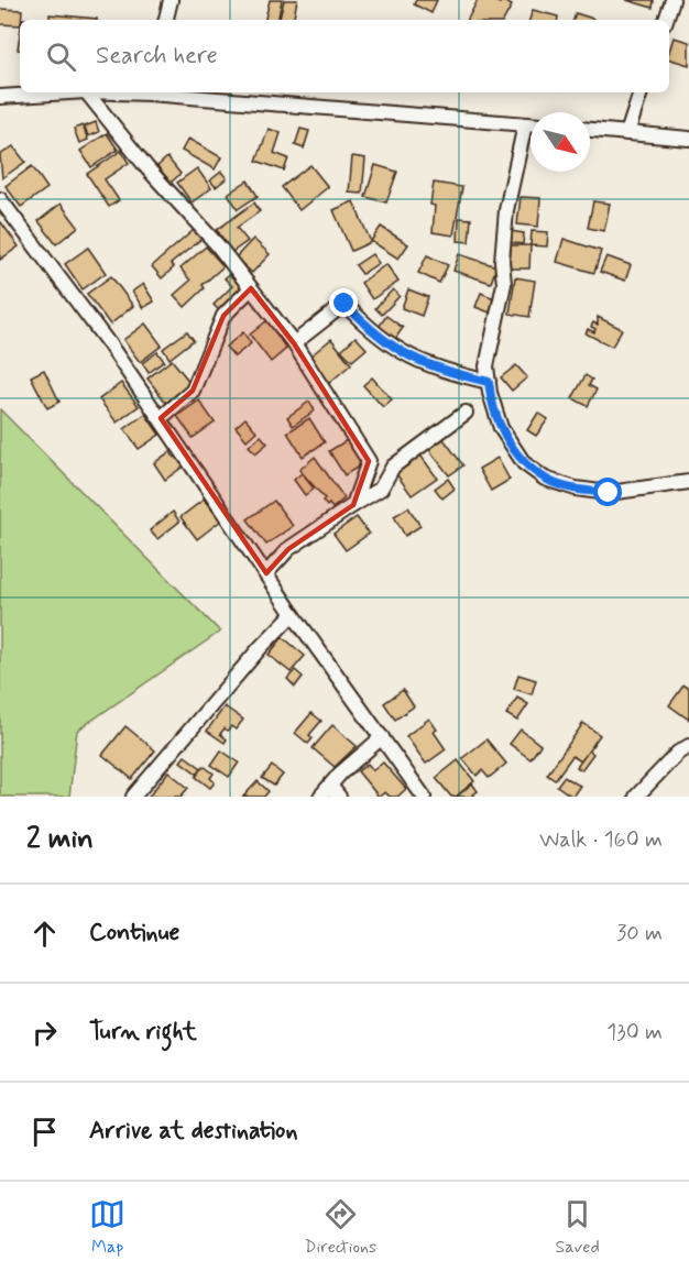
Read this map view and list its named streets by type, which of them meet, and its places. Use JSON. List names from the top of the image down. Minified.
{"north":"bottom right","page":{"search":"Search here","heading":["2 min","Walk · 160 m"],"list":[["Continue","30 m"],["Turn right","130 m"],"Arrive at destination"],"nav":["Map","Directions","Saved"]}}
